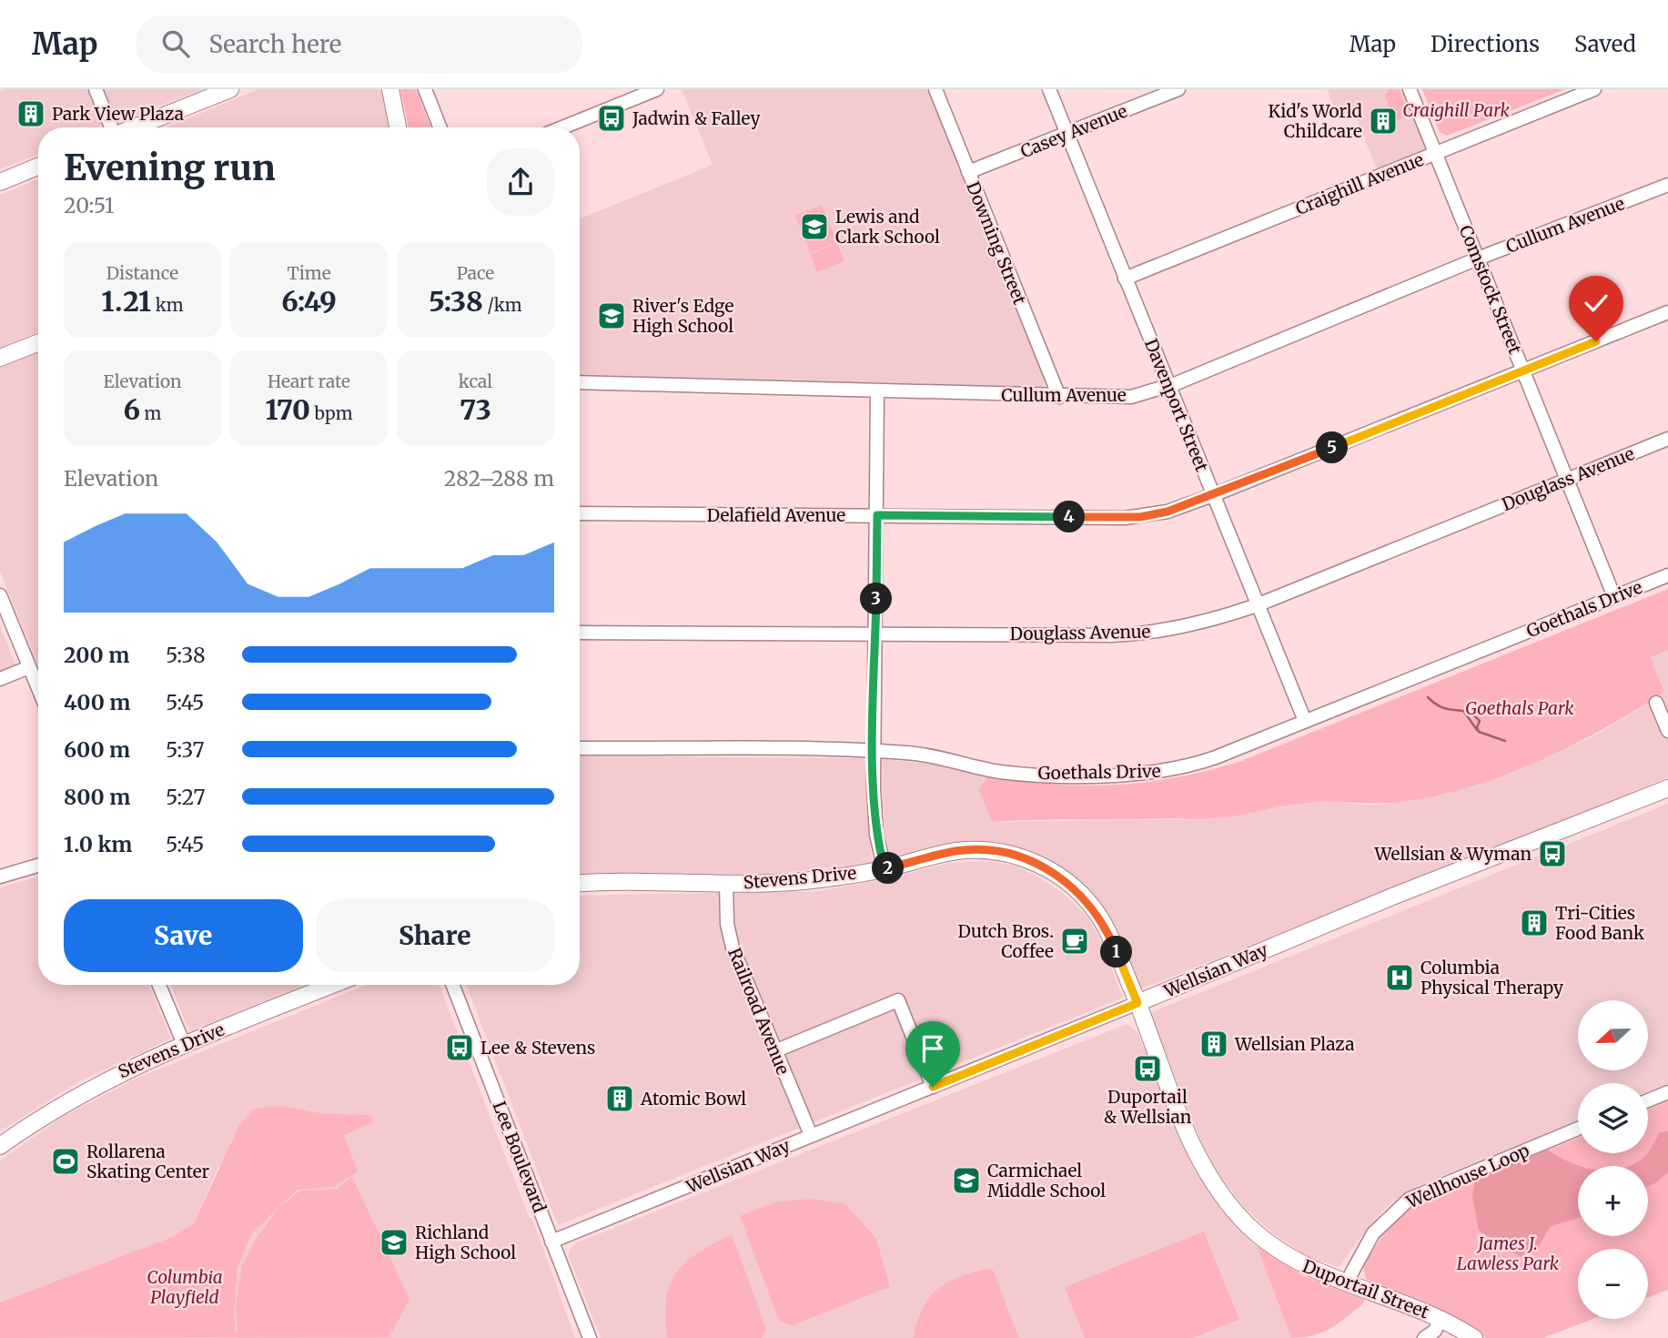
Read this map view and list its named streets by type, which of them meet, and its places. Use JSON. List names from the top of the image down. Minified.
{"streets":{"main road":["Stevens Drive","Wellsian Way","Duportail Street"],"street":["Casey Avenue","Craighill Avenue","Cullum Avenue","Downing Street","Comstock Street","Davenport Street","Douglass Avenue","Delafield Avenue","Goethals Drive","Railroad Avenue","Lee Boulevard","Wellhouse Loop"]},"crossings":[["Casey Avenue","Downing Street"],["Casey Avenue","Davenport Street"],["Craighill Avenue","Comstock Street"],["Craighill Avenue","Davenport Street"],["Cullum Avenue","Downing Street"],["Cullum Avenue","Comstock Street"],["Cullum Avenue","Davenport Street"],["Comstock Street","Douglass Avenue"],["Comstock Street","Delafield Avenue"],["Comstock Street","Goethals Drive"],["Davenport Street","Douglass Avenue"],["Davenport Street","Delafield Avenue"],["Davenport Street","Goethals Drive"],["Stevens Drive","Wellsian Way"],["Stevens Drive","Railroad Avenue"],["Stevens Drive","Duportail Street"],["Wellsian Way","Railroad Avenue"],["Wellsian Way","Lee Boulevard"],["Wellsian Way","Duportail Street"],["Wellhouse Loop","Duportail Street"]],"parks":["Craighill Park","Goethals Park","James J. Lawless Park","Columbia Playfield"],"places":{"building":["Park View Plaza","Kid's World Childcare","Tri-Cities Food Bank","Wellsian Plaza","Atomic Bowl"],"bus stop":["Jadwin & Falley","Wellsian & Wyman","Lee & Stevens","Duportail & Wellsian"],"school or university":["Lewis and Clark School","River's Edge High School","Carmichael Middle School","Richland High School"],"cafe":["Dutch Bros. Coffee"],"hospital":["Columbia Physical Therapy"],"sports":["Rollarena Skating Center"]},"north":"left","page":{"header":"Map","search":"Search here","nav":["Map","Directions","Saved"],"heading":["Evening run","20:51"],"stats":[["Distance","1.21 km"],["Time","6:49"],["Pace","5:38 /km"],["Elevation","6 m"],["Heart rate","170 bpm"],["kcal","73"]],"pins":["5","4","3","2","1"],"chart":["Elevation","282–288 m"],"list":[{"name":"200 m","note":"5:38"},{"name":"400 m","note":"5:45"},{"name":"600 m","note":"5:37"},{"name":"800 m","note":"5:27"},{"name":"1.0 km","note":"5:45"}],"buttons":["Save","Share"],"map_buttons":["+","−"]}}
